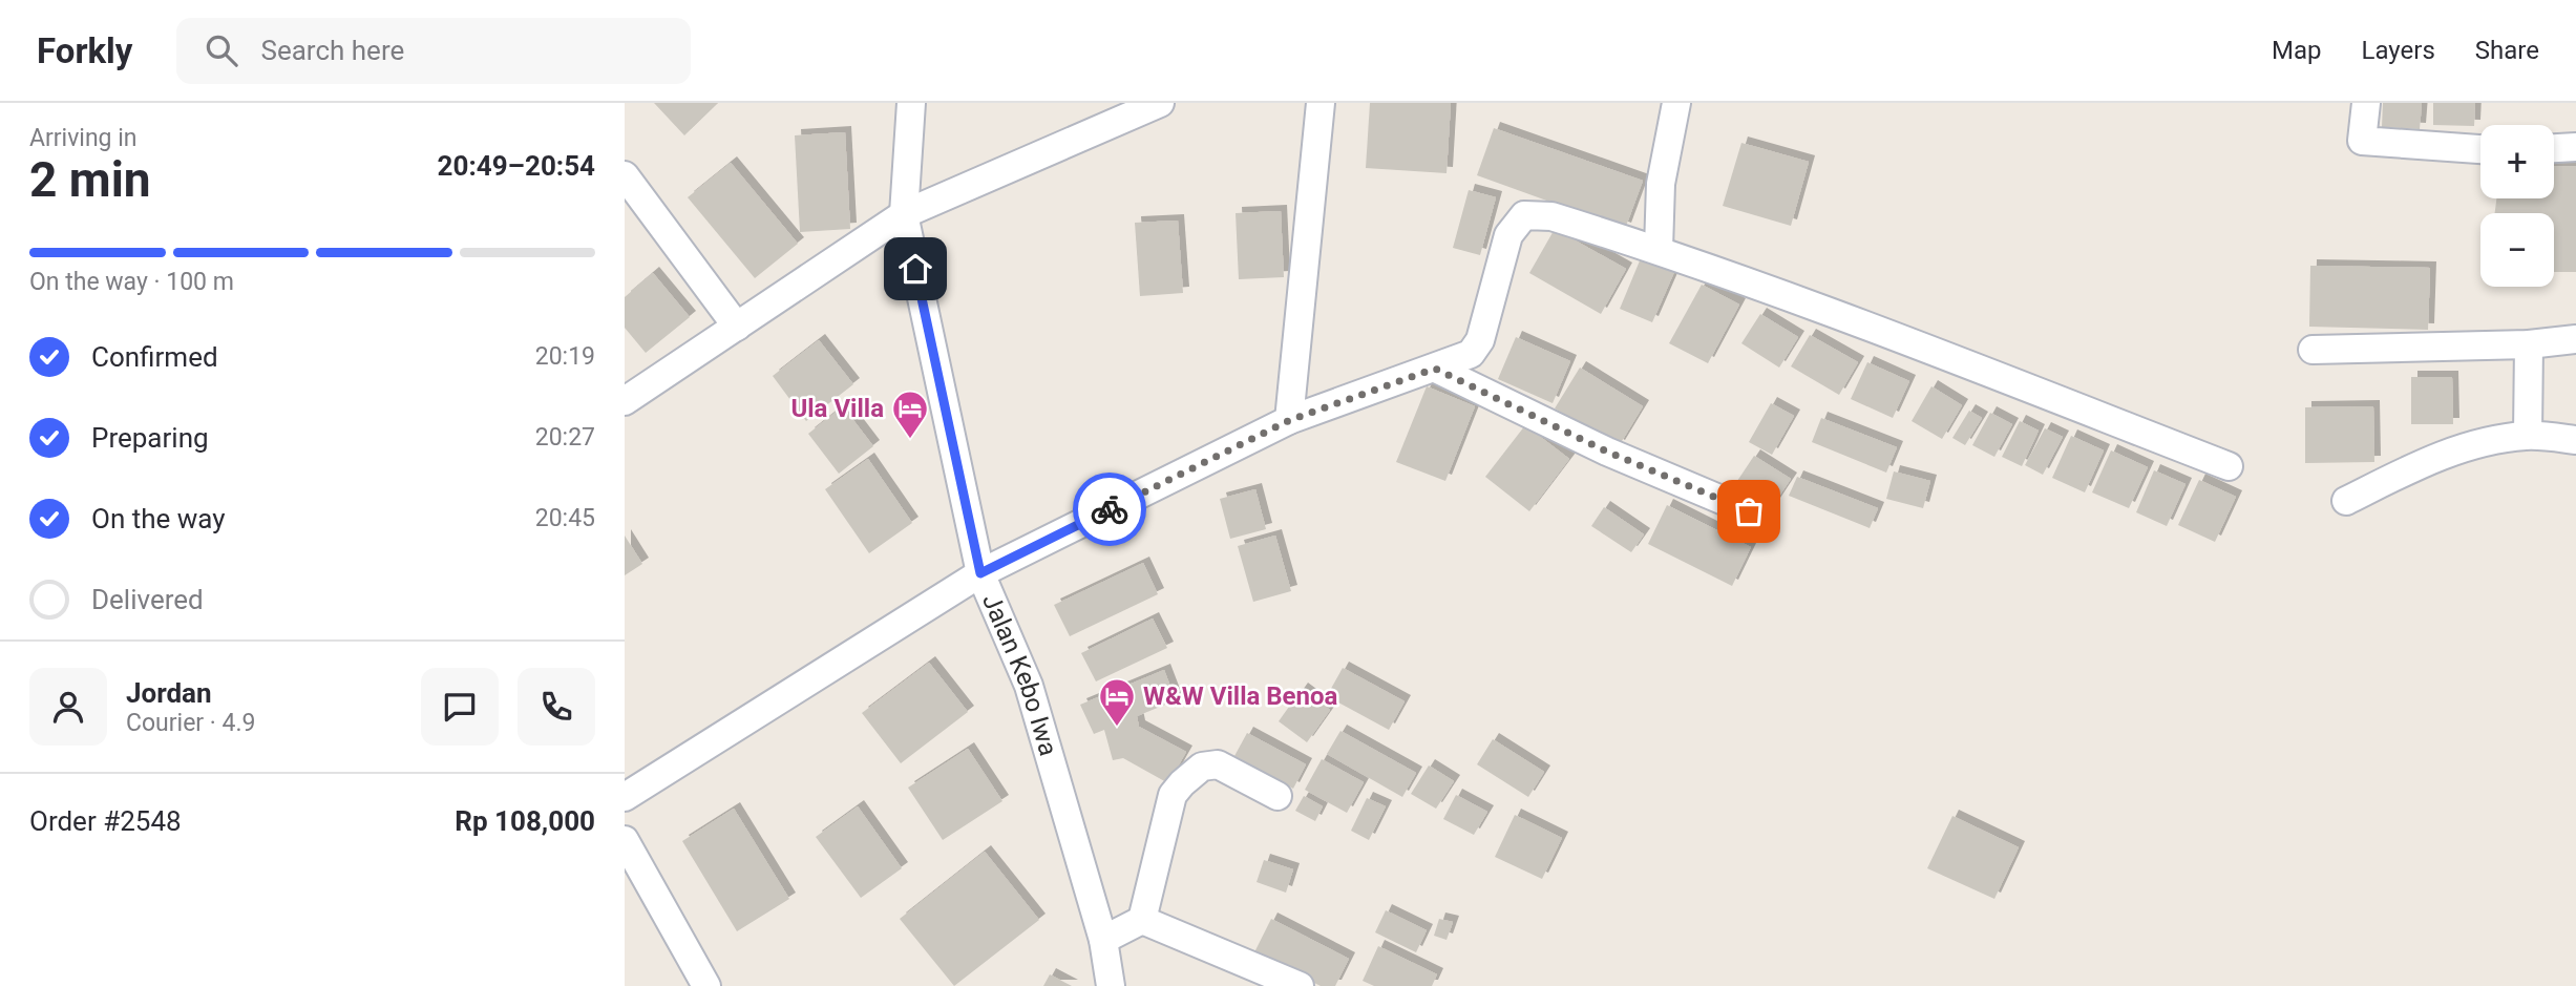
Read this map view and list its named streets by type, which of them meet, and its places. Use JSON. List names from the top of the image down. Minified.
{"streets":{"street":["Jalan Kebo Iwa"]},"places":{"hotel":["Ula Villa","W&W Villa Benoa"]},"page":{"header":"Forkly","search":"Search here","nav":["Map","Layers","Share"],"heading":["2 min","Arriving in","20:49–20:54"],"panel":["Jordan","Courier · 4.9","Order #2548","Rp 108,000"],"map_buttons":["+","−"],"bar":"On the way · 100 m","list":[["Confirmed","20:19"],["Preparing","20:27"],["On the way","20:45"],"Delivered"]}}
